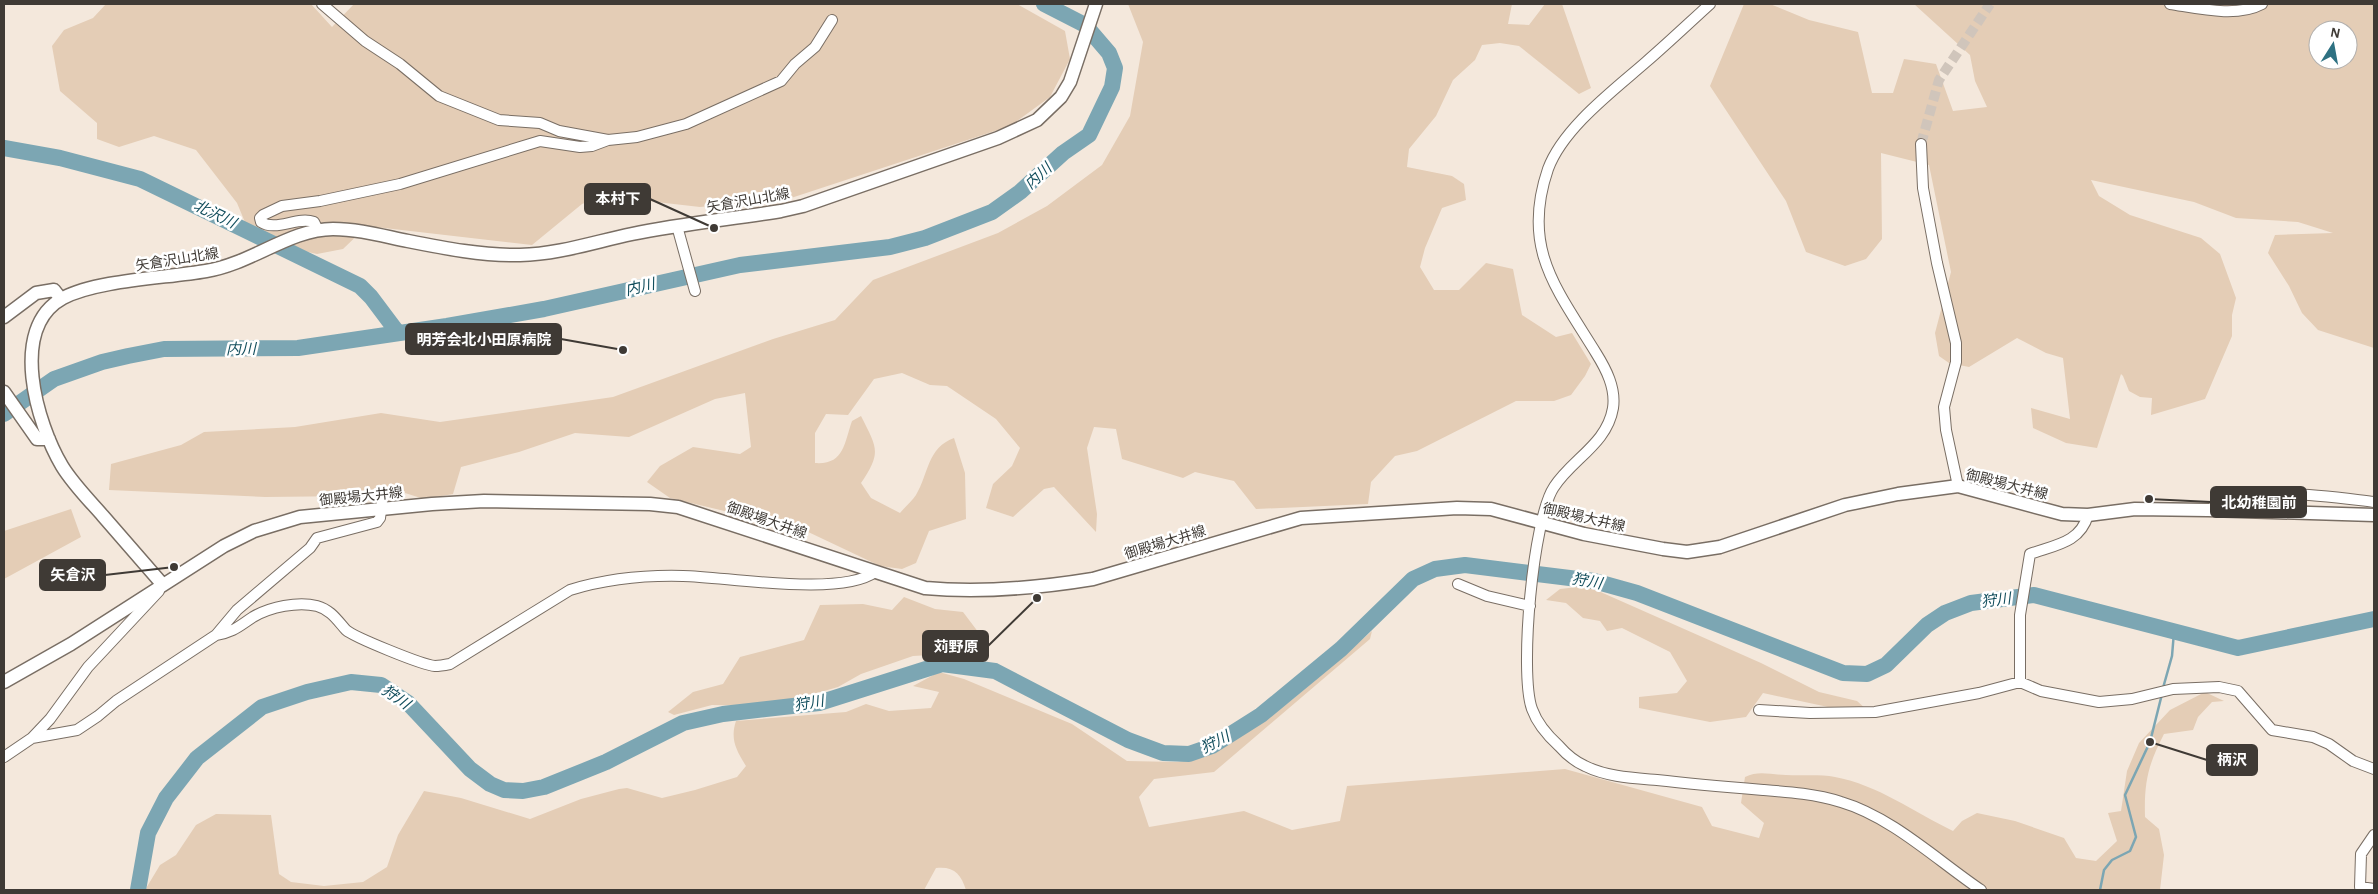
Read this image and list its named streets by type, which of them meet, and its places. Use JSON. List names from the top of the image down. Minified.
{"streets":{"main road":["矢倉沢山北線","御殿場大井線"]},"crossings":[["矢倉沢山北線","御殿場大井線"]],"water":["内川","北沢川","狩川"],"places":["本村下","明芳会北小田原病院","北幼稚園前","矢倉沢","苅野原","柄沢"],"north":"top"}
